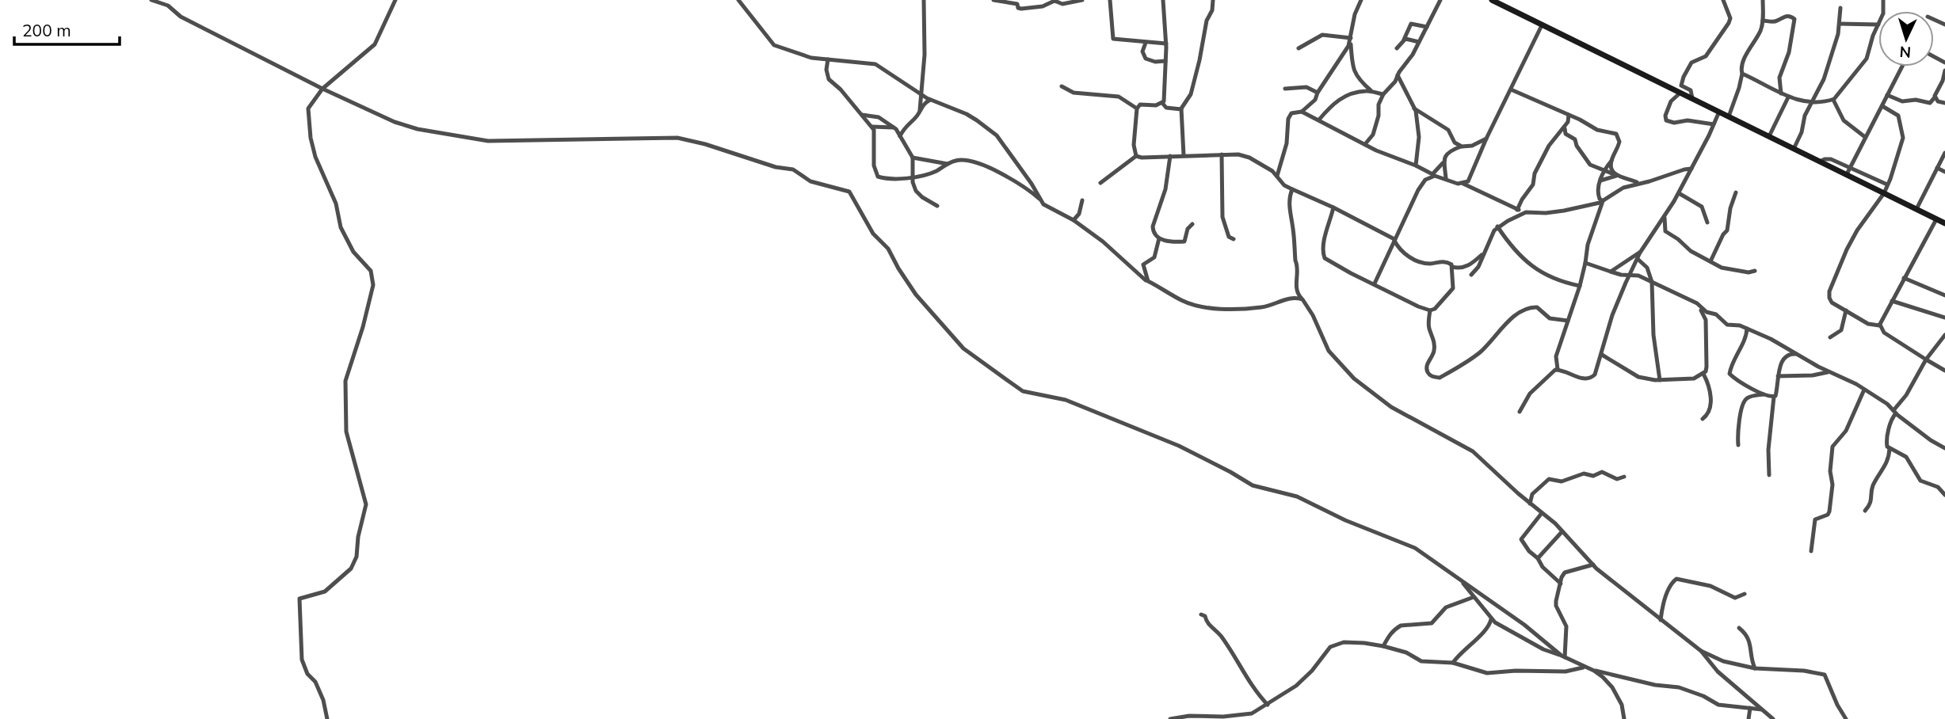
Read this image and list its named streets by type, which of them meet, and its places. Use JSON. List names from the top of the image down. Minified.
{"scale_bar":"200 m","north":"bottom"}
